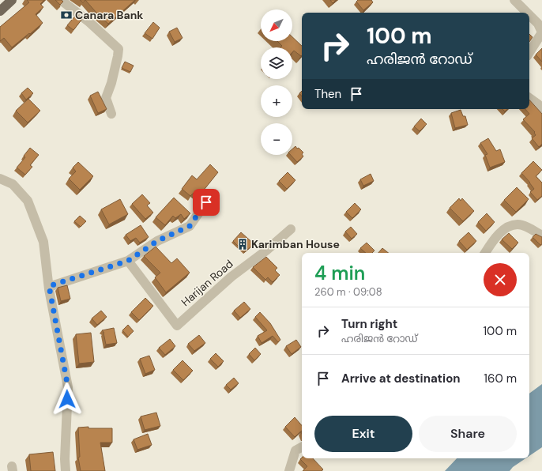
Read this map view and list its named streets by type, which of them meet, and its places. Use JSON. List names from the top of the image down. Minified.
{"streets":{"street":["Harijan Road"]},"places":{"bank":["Canara Bank"],"building":["Karimban House"]},"north":"bottom left","page":{"map_buttons":["+","−"],"turn":["100 m","ഹരിജൻ റോഡ്"],"then":"Then","heading":["4 min","260 m · 09:08"],"list":[{"name":"Turn right","note":"ഹരിജൻ റോഡ്","value":"100 m"},{"name":"Arrive at destination","value":"160 m"}],"buttons":["Exit","Share"]}}
